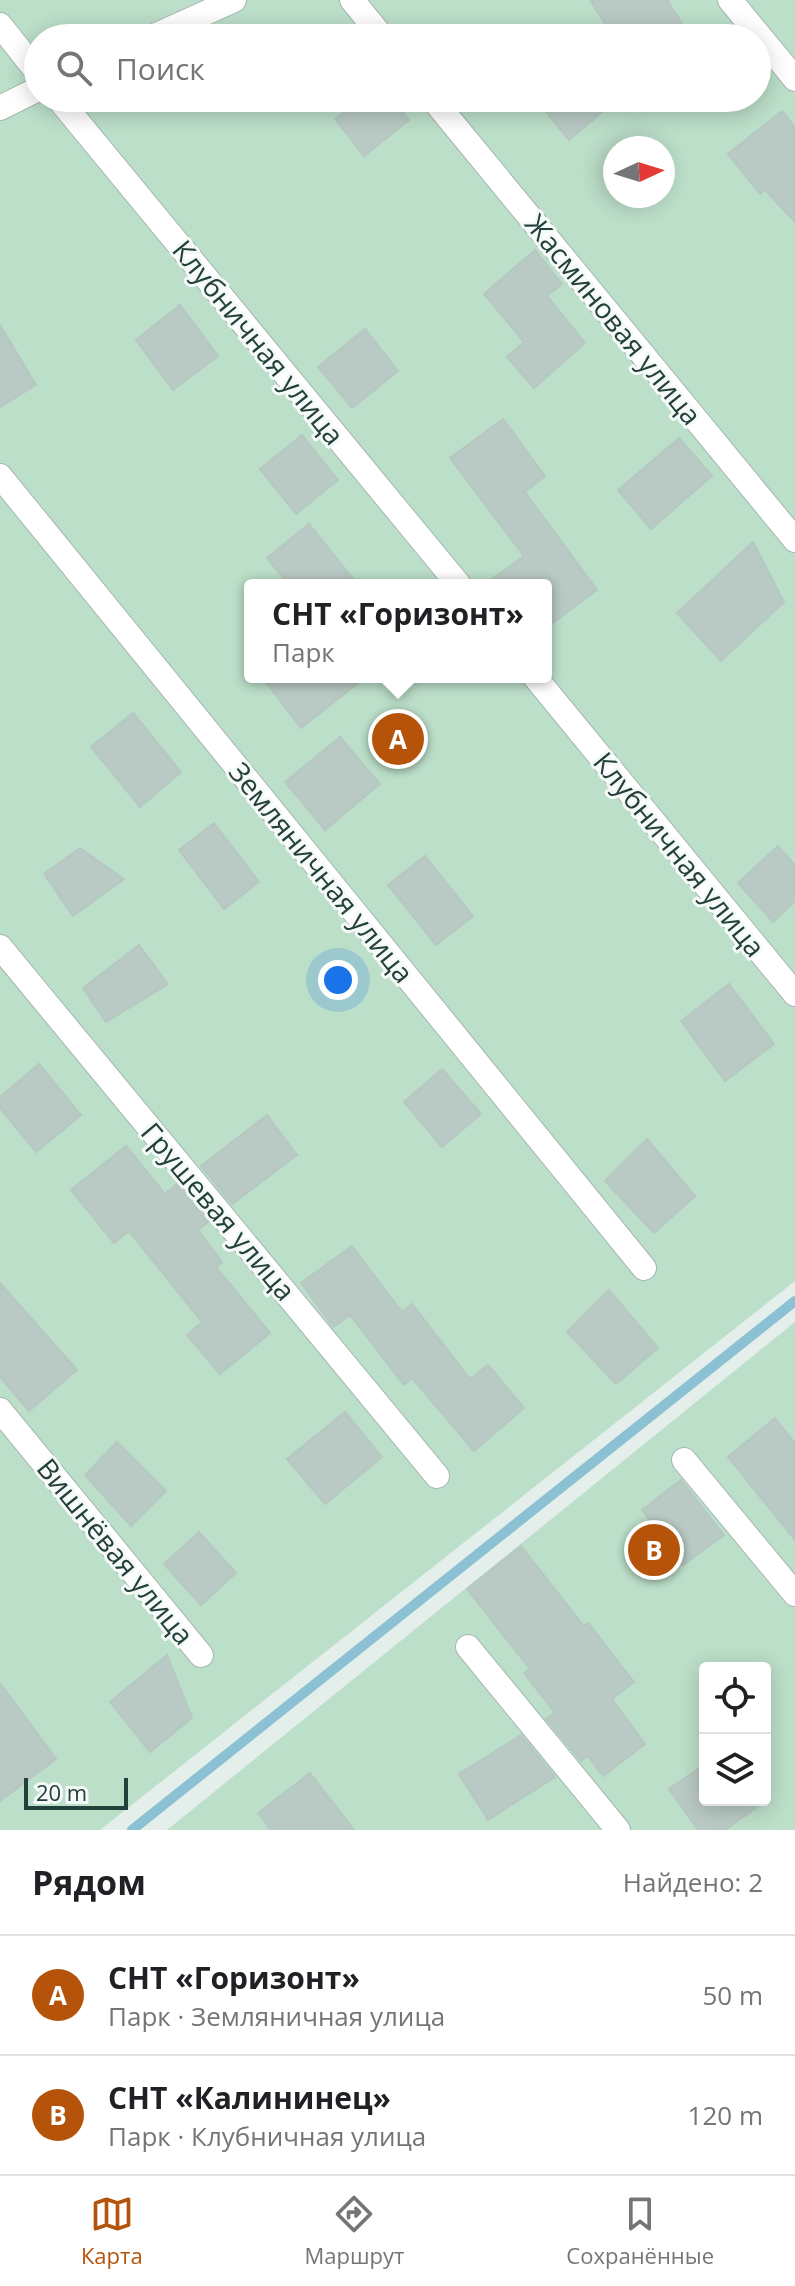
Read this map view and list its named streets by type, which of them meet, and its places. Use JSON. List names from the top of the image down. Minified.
{"streets":{"street":["Жасминовая улица","Клубничная улица","Земляничная улица","Грушевая улица","Вишнёвая улица"]},"scale_bar":"20 m","north":"right","page":{"search":"Поиск","popup":["СНТ «Горизонт»","Парк"],"pins":["A","B"],"scale":"20 m","heading":["Рядом","Найдено: 2"],"list":[{"mark":"A","name":"СНТ «Горизонт»","note":"Парк · Земляничная улица","value":"50 m"},{"mark":"B","name":"СНТ «Калининец»","note":"Парк · Клубничная улица","value":"120 m"}],"nav":["Карта","Маршрут","Сохранённые"]}}
